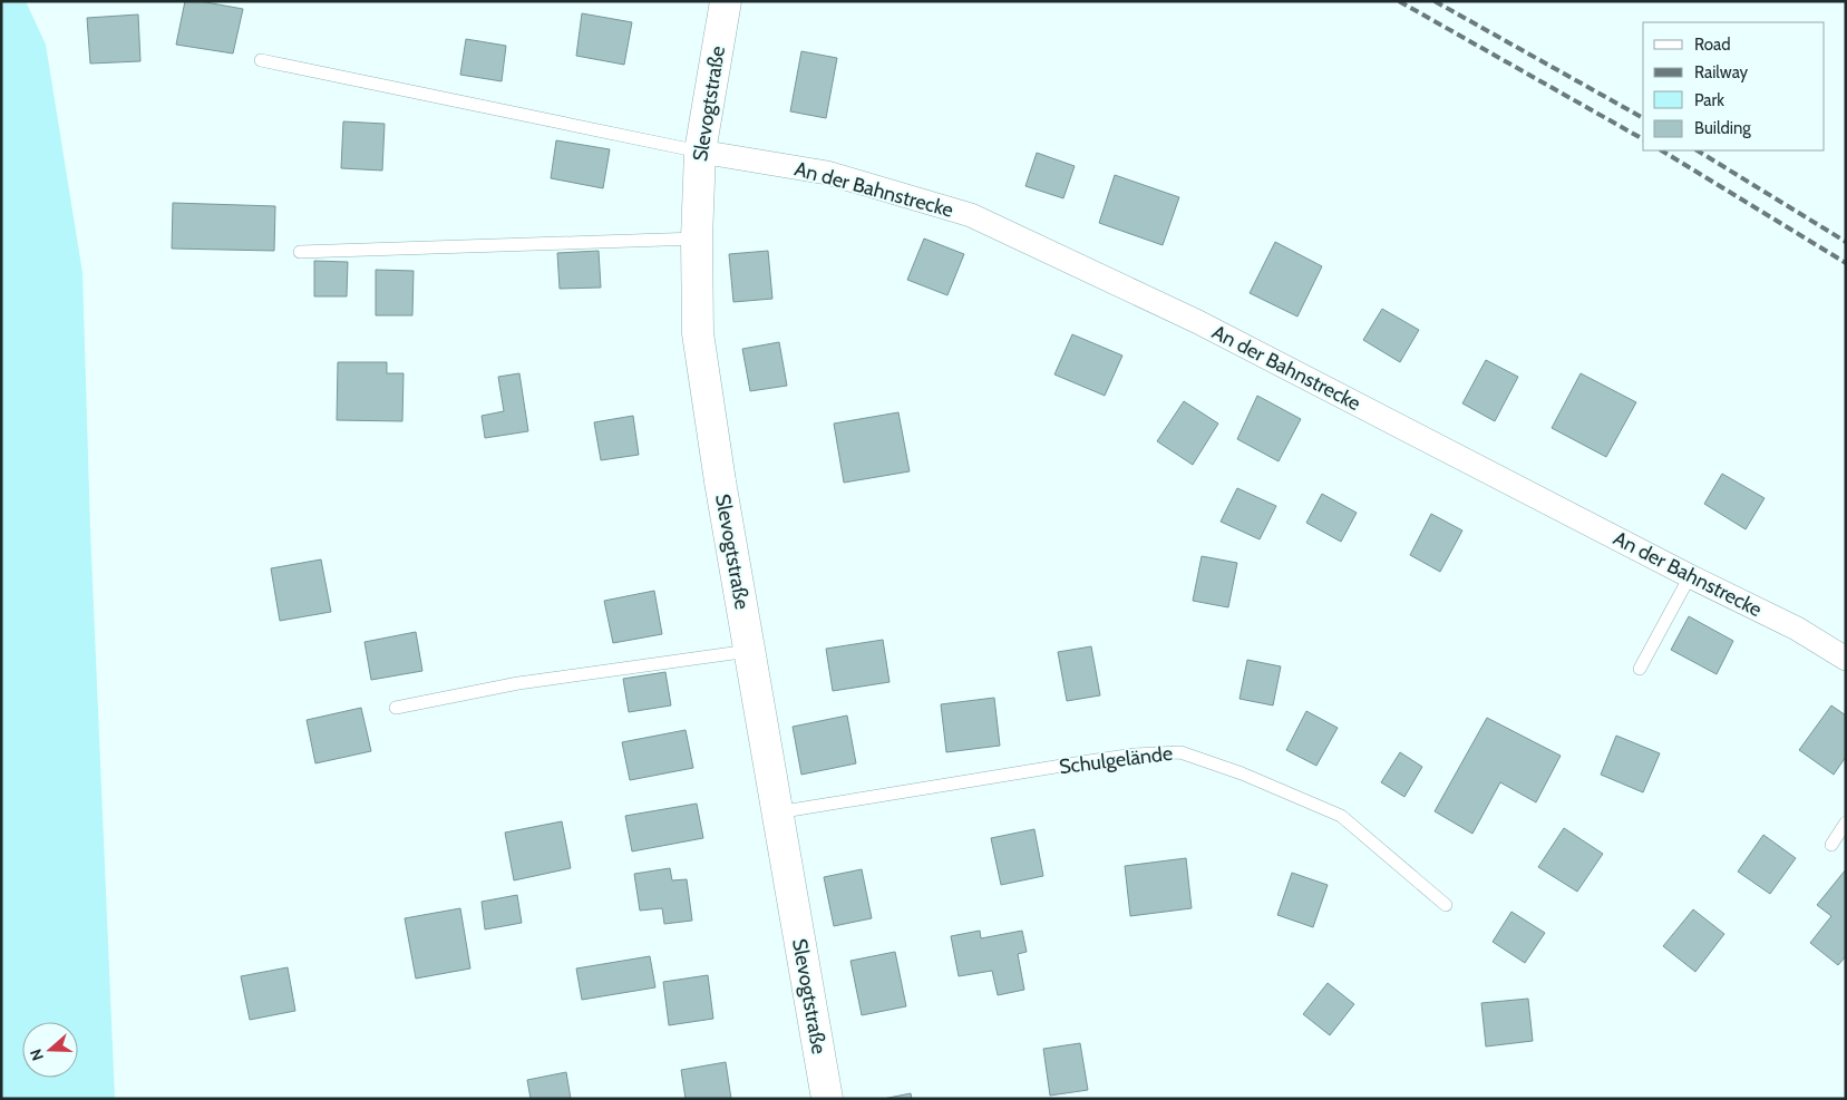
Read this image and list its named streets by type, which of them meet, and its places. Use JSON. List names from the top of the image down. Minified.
{"streets":{"street":["Slevogtstraße","An der Bahnstrecke"],"lane":["Schulgelände"]},"crossings":[["Slevogtstraße","An der Bahnstrecke"],["Slevogtstraße","Schulgelände"]],"legend":["Road","Railway","Park","Building"],"north":"left"}
